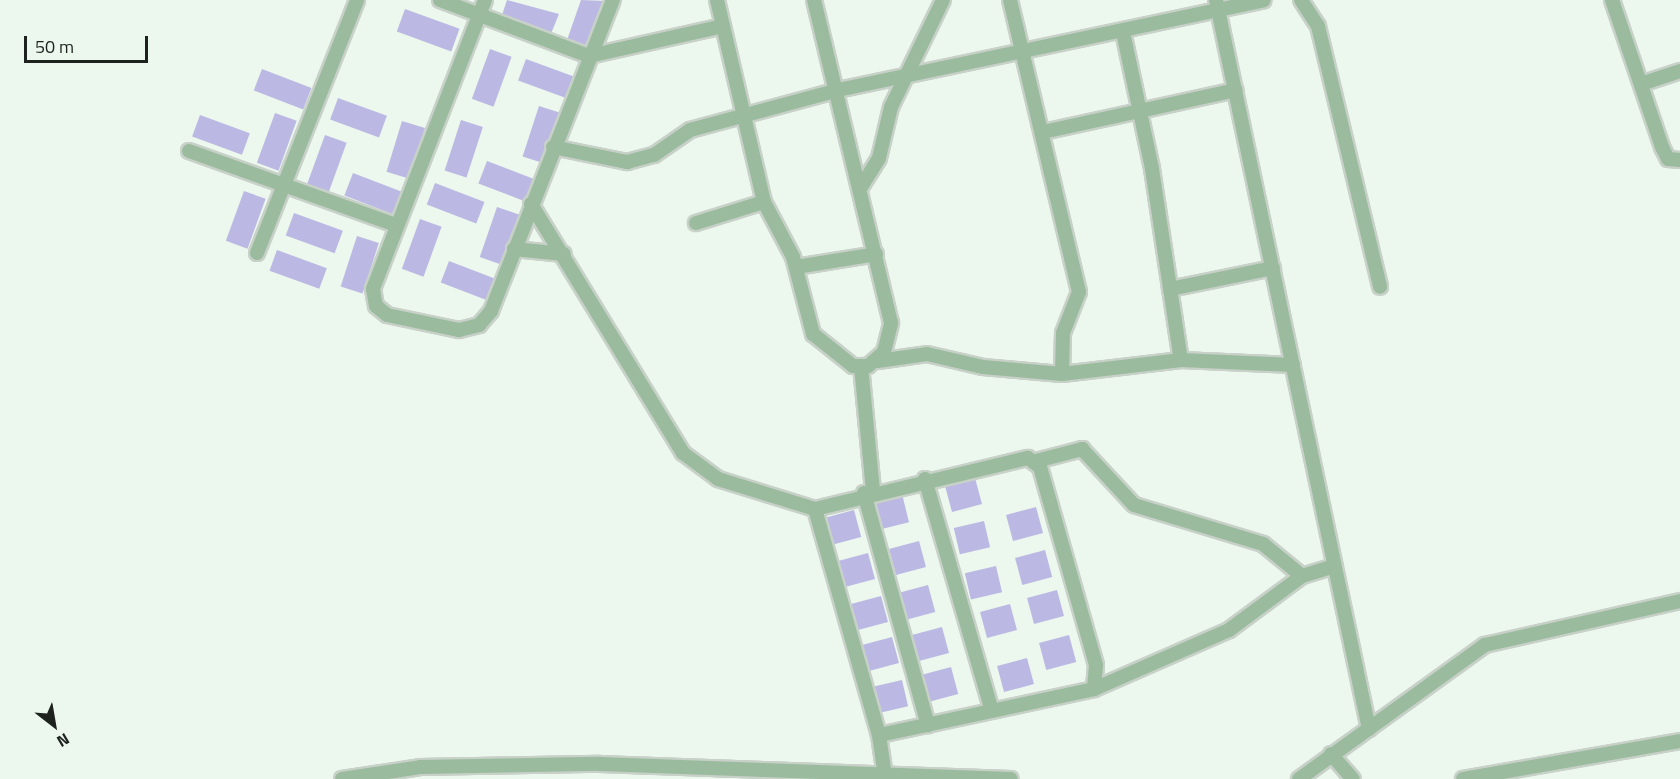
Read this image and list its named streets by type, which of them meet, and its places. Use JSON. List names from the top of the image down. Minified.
{"scale_bar":"50 m","north":"bottom right"}
